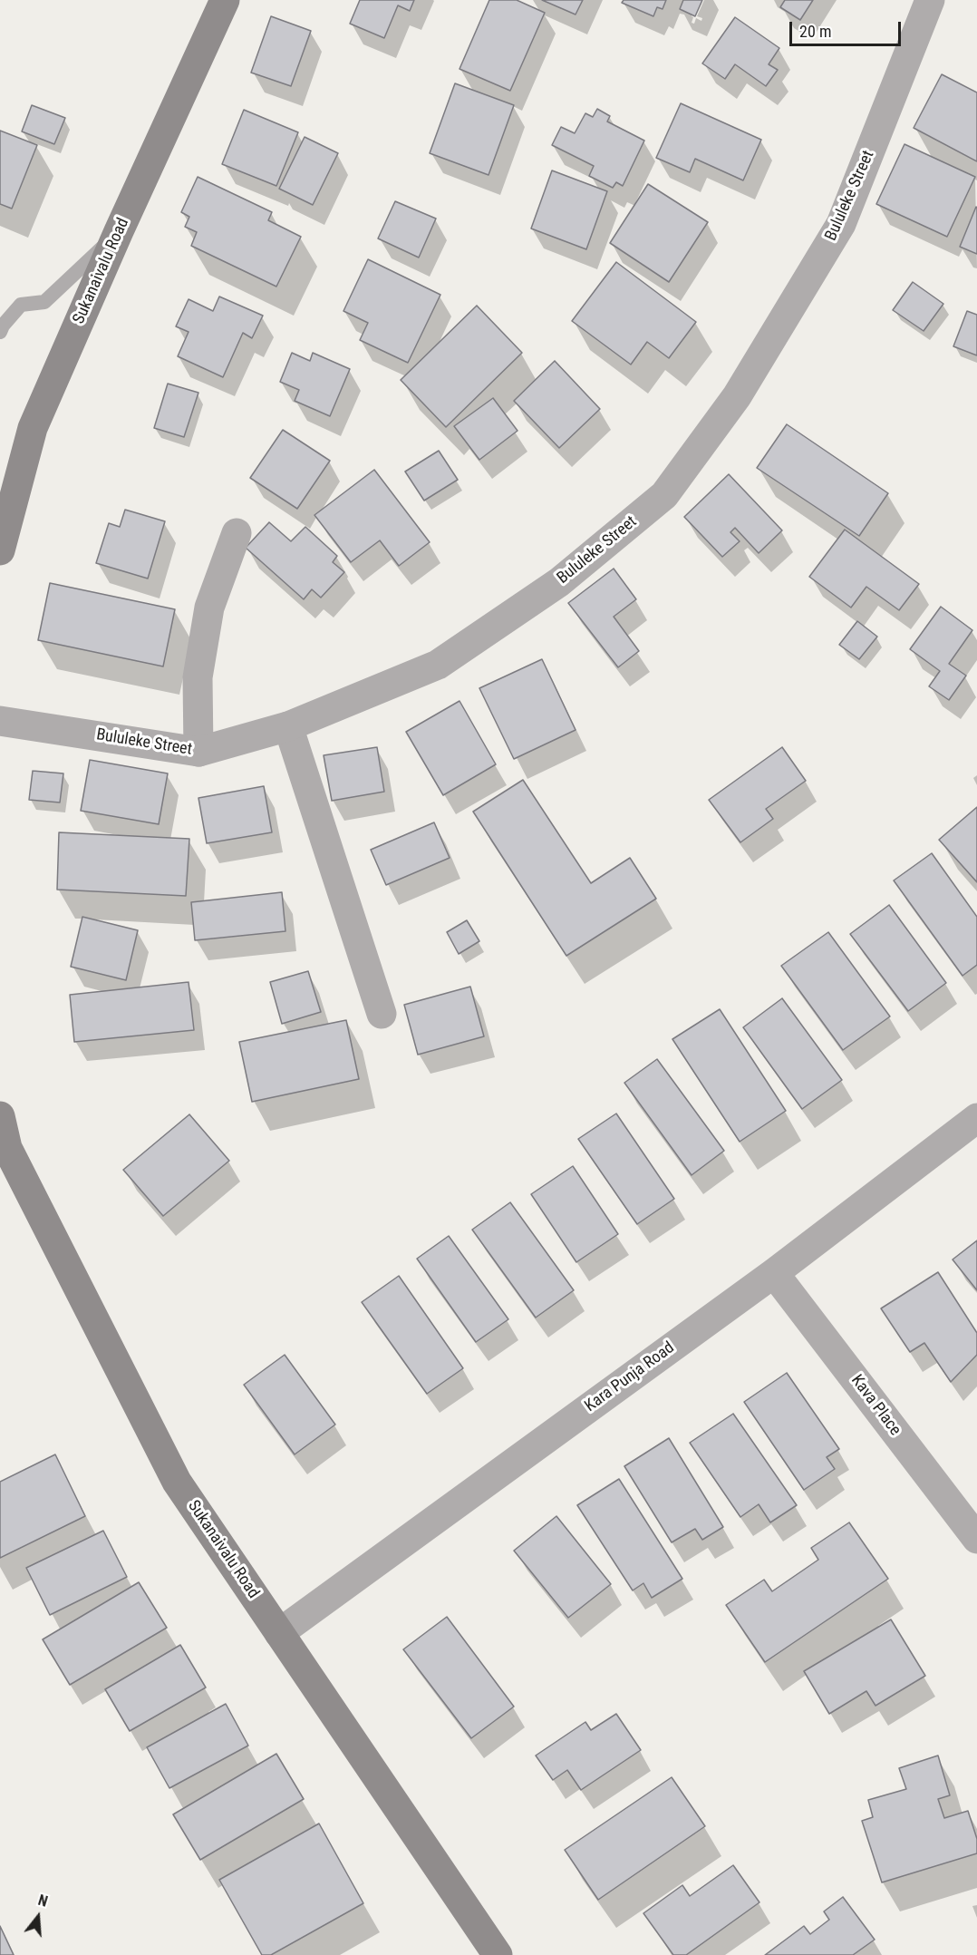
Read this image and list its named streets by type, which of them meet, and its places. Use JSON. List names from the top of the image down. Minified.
{"streets":{"main road":["Sukanaivalu Road"],"street":["Bululeke Street","Kara Punja Road","Kava Place"]},"crossings":[["Sukanaivalu Road","Kara Punja Road"],["Kara Punja Road","Kava Place"]],"scale_bar":"20 m","north":"top"}
